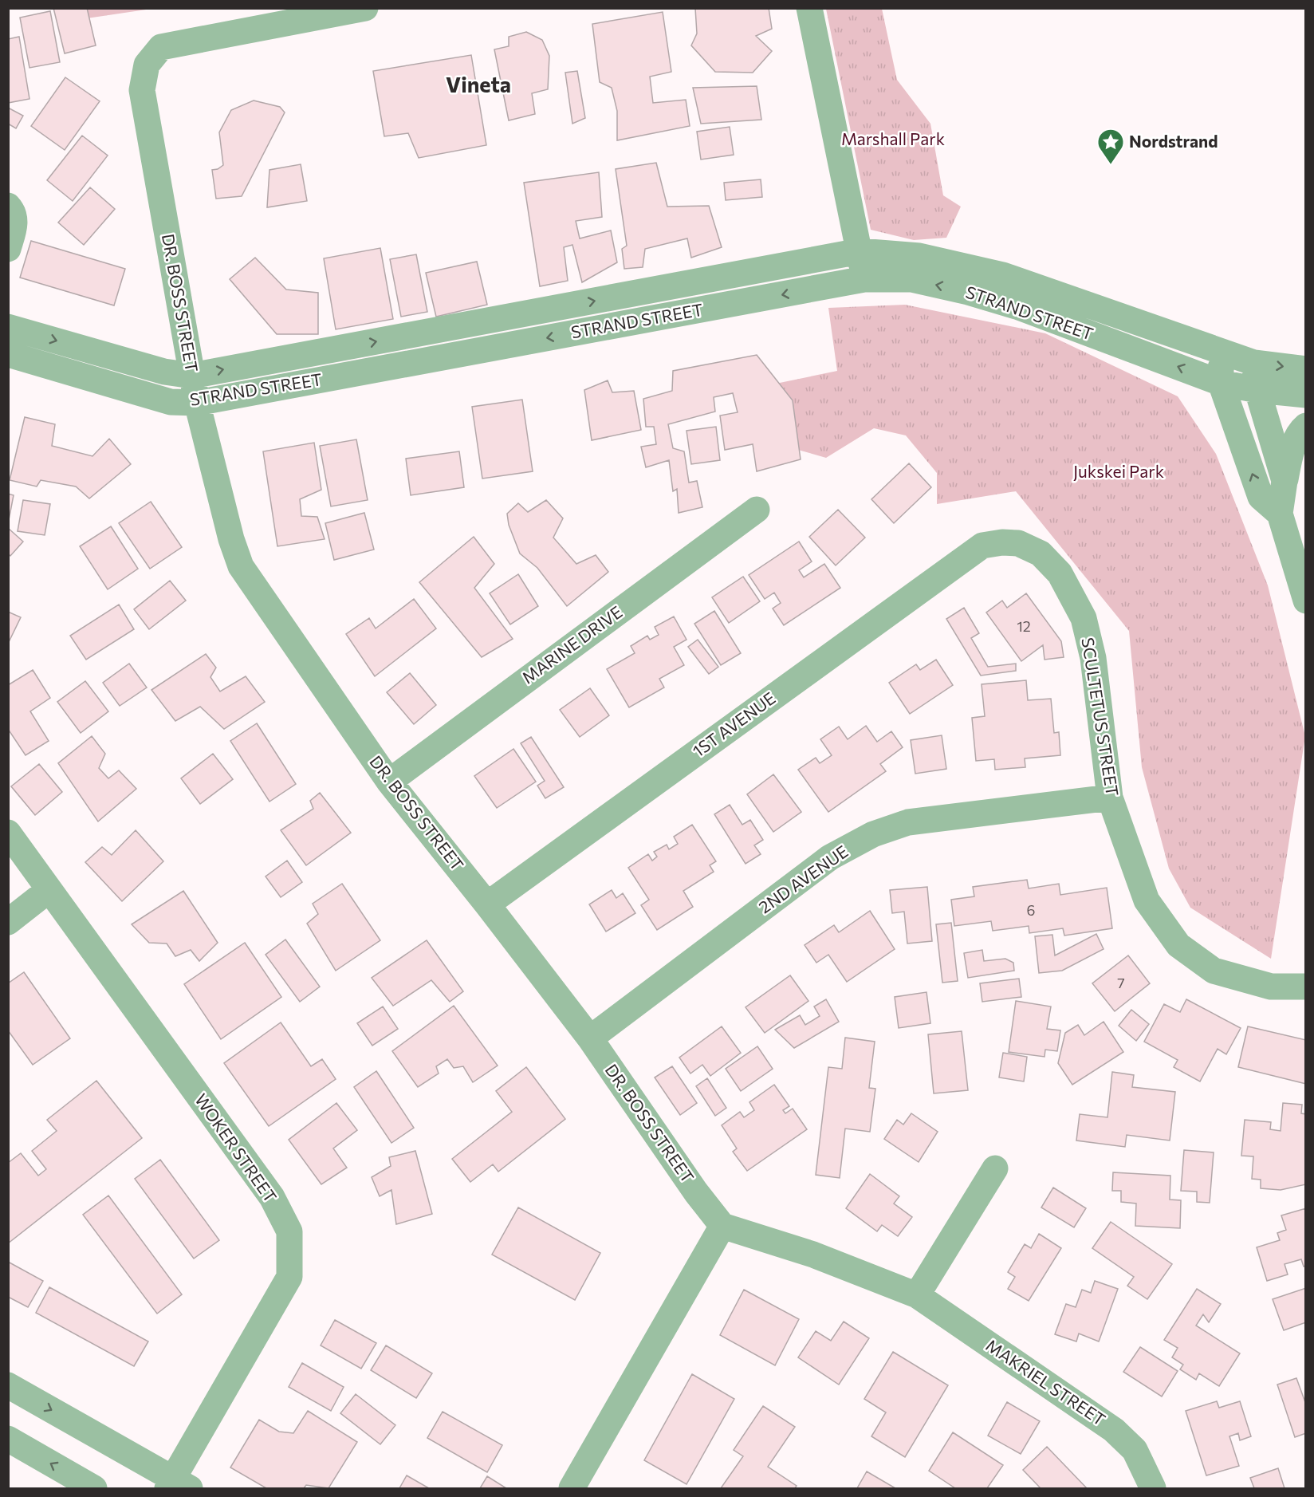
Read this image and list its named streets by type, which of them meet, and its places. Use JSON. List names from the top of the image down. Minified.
{"streets":{"street":["DR. BOSS STREET","STRAND STREET","MARINE DRIVE","SCULTETUS STREET","1ST AVENUE","2ND AVENUE","WOKER STREET","MAKRIEL STREET"]},"crossings":[["DR. BOSS STREET","STRAND STREET"],["DR. BOSS STREET","MARINE DRIVE"],["DR. BOSS STREET","1ST AVENUE"],["DR. BOSS STREET","2ND AVENUE"],["DR. BOSS STREET","MAKRIEL STREET"],["SCULTETUS STREET","1ST AVENUE"],["SCULTETUS STREET","2ND AVENUE"]],"districts":["Vineta"],"parks":["Marshall Park","Jukskei Park"],"places":{"place":["Nordstrand"]},"house_numbers":["12","6","7"]}
